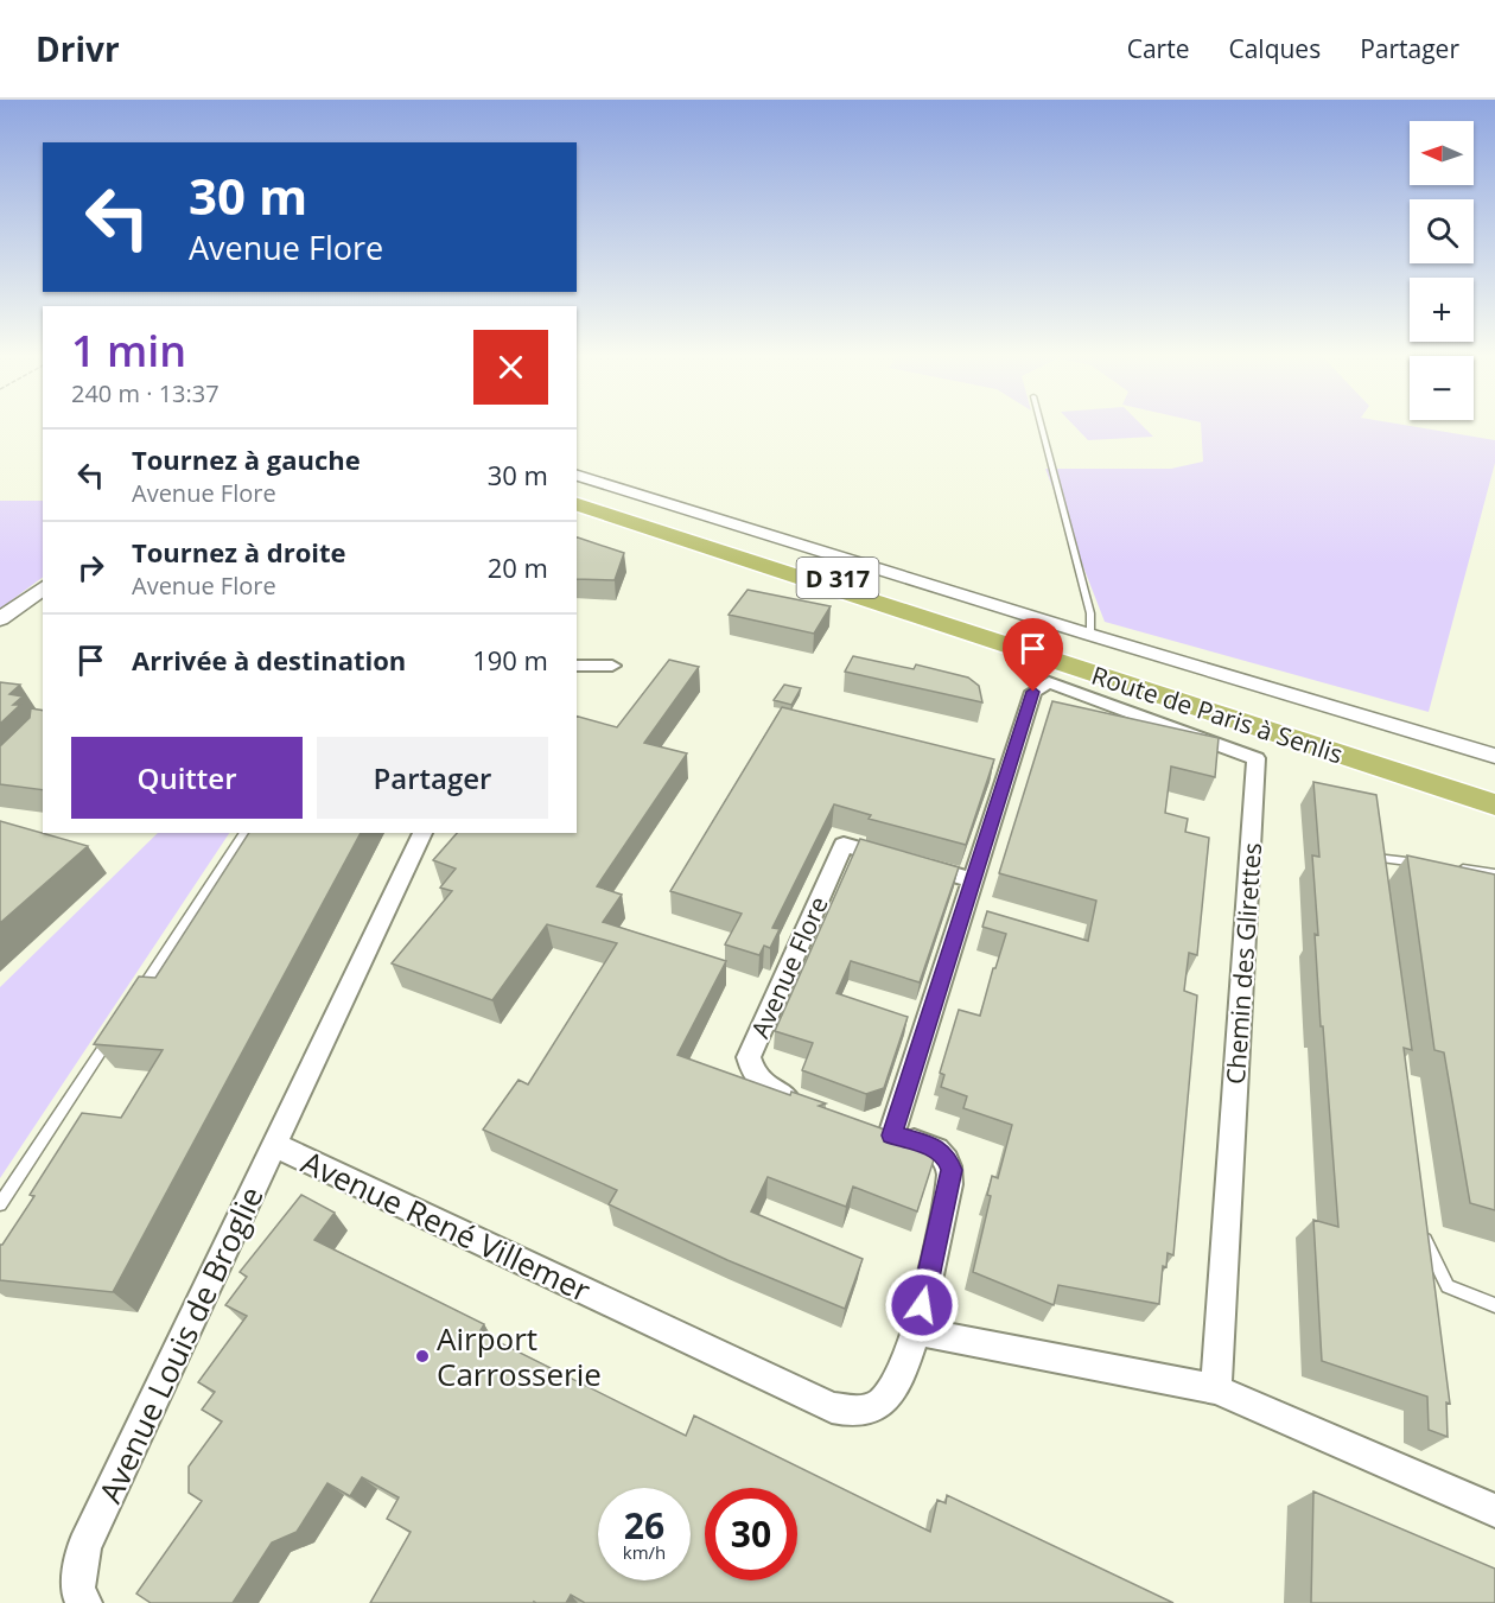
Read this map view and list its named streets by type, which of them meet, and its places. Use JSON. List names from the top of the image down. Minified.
{"streets":{"main road":["D 317","Route de Paris à Senlis"],"street":["Chemin des Glirettes","Avenue Flore","Avenue René Villemer","Avenue Louis de Broglie"]},"crossings":[["Chemin des Glirettes","Avenue Flore"],["Avenue René Villemer","Avenue Louis de Broglie"]],"places":["Airport Carrosserie"],"north":"left","page":{"header":"Drivr","nav":["Carte","Calques","Partager"],"map_buttons":["+","−"],"turn":["30 m","Avenue Flore"],"heading":["1 min","240 m · 13:37"],"list":[{"name":"Tournez à gauche","note":"Avenue Flore","value":"30 m"},{"name":"Tournez à droite","note":"Avenue Flore","value":"20 m"},{"name":"Arrivée à destination","value":"190 m"}],"buttons":["Quitter","Partager"],"speed":"26 km/h","limit":"30"}}
